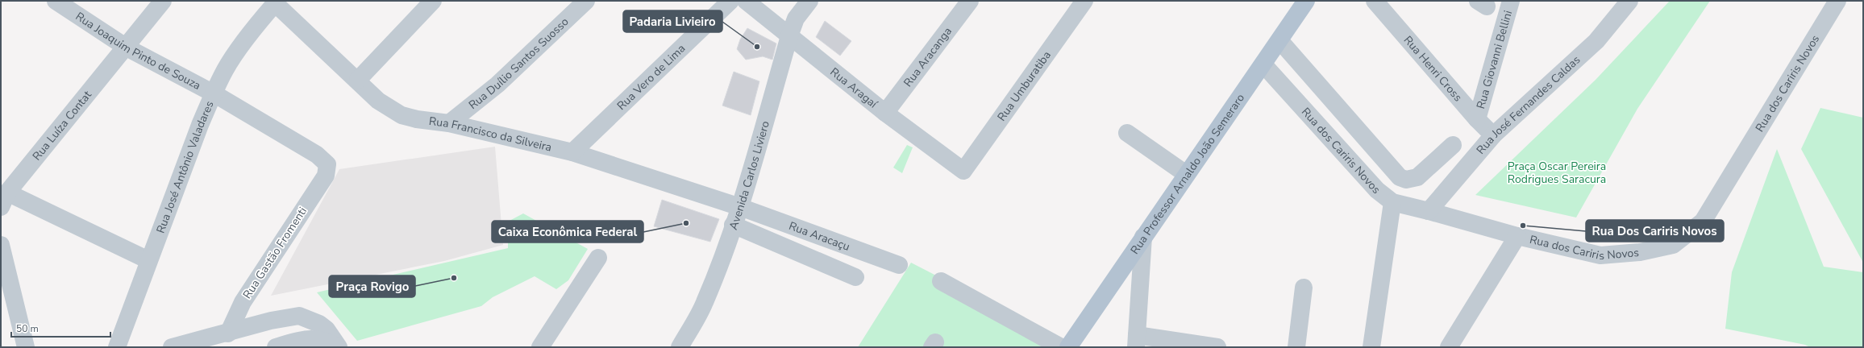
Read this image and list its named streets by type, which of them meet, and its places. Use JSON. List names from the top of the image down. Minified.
{"streets":{"main road":["Rua Professor Arnaldo João Semeraro"],"street":["Rua Joaquim Pinto de Souza","Rua Aracanga","Rua Giovanni Bellini","Rua Duílio Santos Suosso","Rua Henri Cross","Rua Vero de Lima","Rua dos Cariris Novos","Rua Umburatiba","Rua Aragaí","Rua José Fernandes Caldas","Rua Luíza Contat","Rua Francisco da Silveira","Rua José Antônio Valadares","Avenida Carlos Liviero","Rua Aracaçu","Rua Gastão Fromenti"]},"crossings":[["Rua Joaquim Pinto de Souza","Rua Luíza Contat"],["Rua Joaquim Pinto de Souza","Rua José Antônio Valadares"],["Rua Joaquim Pinto de Souza","Rua Gastão Fromenti"],["Rua Aracanga","Rua Aragaí"],["Rua Giovanni Bellini","Rua Henri Cross"],["Rua Duílio Santos Suosso","Rua Francisco da Silveira"],["Rua Henri Cross","Rua José Fernandes Caldas"],["Rua Vero de Lima","Rua Francisco da Silveira"],["Rua dos Cariris Novos","Rua José Fernandes Caldas"],["Rua dos Cariris Novos","Rua Professor Arnaldo João Semeraro"],["Rua Umburatiba","Rua Aragaí"],["Rua Aragaí","Avenida Carlos Liviero"],["Rua Francisco da Silveira","Rua José Antônio Valadares"],["Rua Francisco da Silveira","Avenida Carlos Liviero"],["Rua Francisco da Silveira","Rua Aracaçu"],["Avenida Carlos Liviero","Rua Aracaçu"]],"parks":["Praça Oscar Pereira Rodrigues Saracura"],"places":["Padaria Livieiro","Caixa Econômica Federal","Rua Dos Cariris Novos","Praça Rovigo"],"scale_bar":"50 m"}
